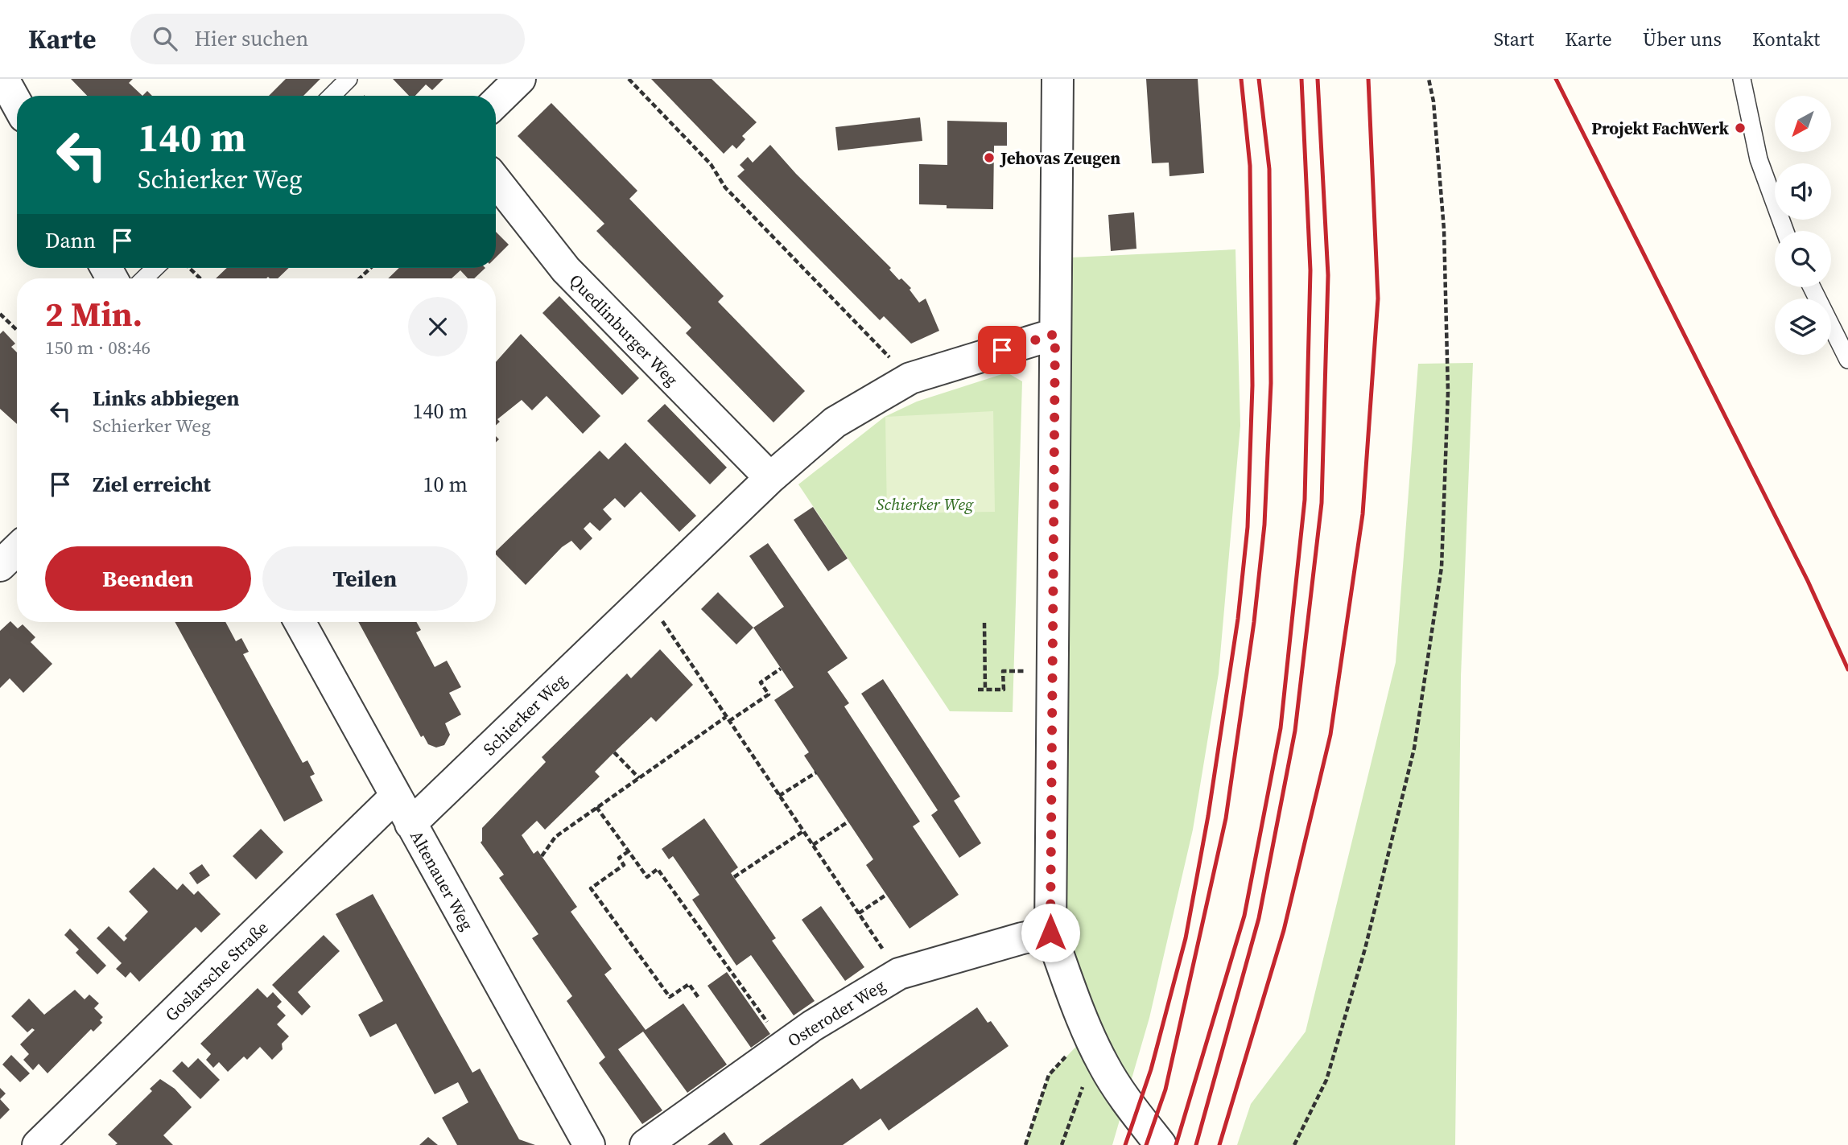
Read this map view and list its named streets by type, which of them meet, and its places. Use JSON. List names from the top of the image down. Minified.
{"streets":{"street":["Quedlinburger Weg","Schierker Weg","Altenauer Weg","Goslarsche Straße","Osteroder Weg"]},"crossings":[["Quedlinburger Weg","Schierker Weg"],["Schierker Weg","Altenauer Weg"],["Altenauer Weg","Goslarsche Straße"]],"parks":["Schierker Weg"],"places":["Projekt FachWerk","Jehovas Zeugen"],"north":"bottom left","page":{"header":"Karte","search":"Hier suchen","nav":["Start","Karte","Über uns","Kontakt"],"turn":["140 m","Schierker Weg"],"then":"Dann","heading":["2 Min.","150 m · 08:46"],"list":[{"name":"Links abbiegen","note":"Schierker Weg","value":"140 m"},{"name":"Ziel erreicht","value":"10 m"}],"buttons":["Beenden","Teilen"]}}
